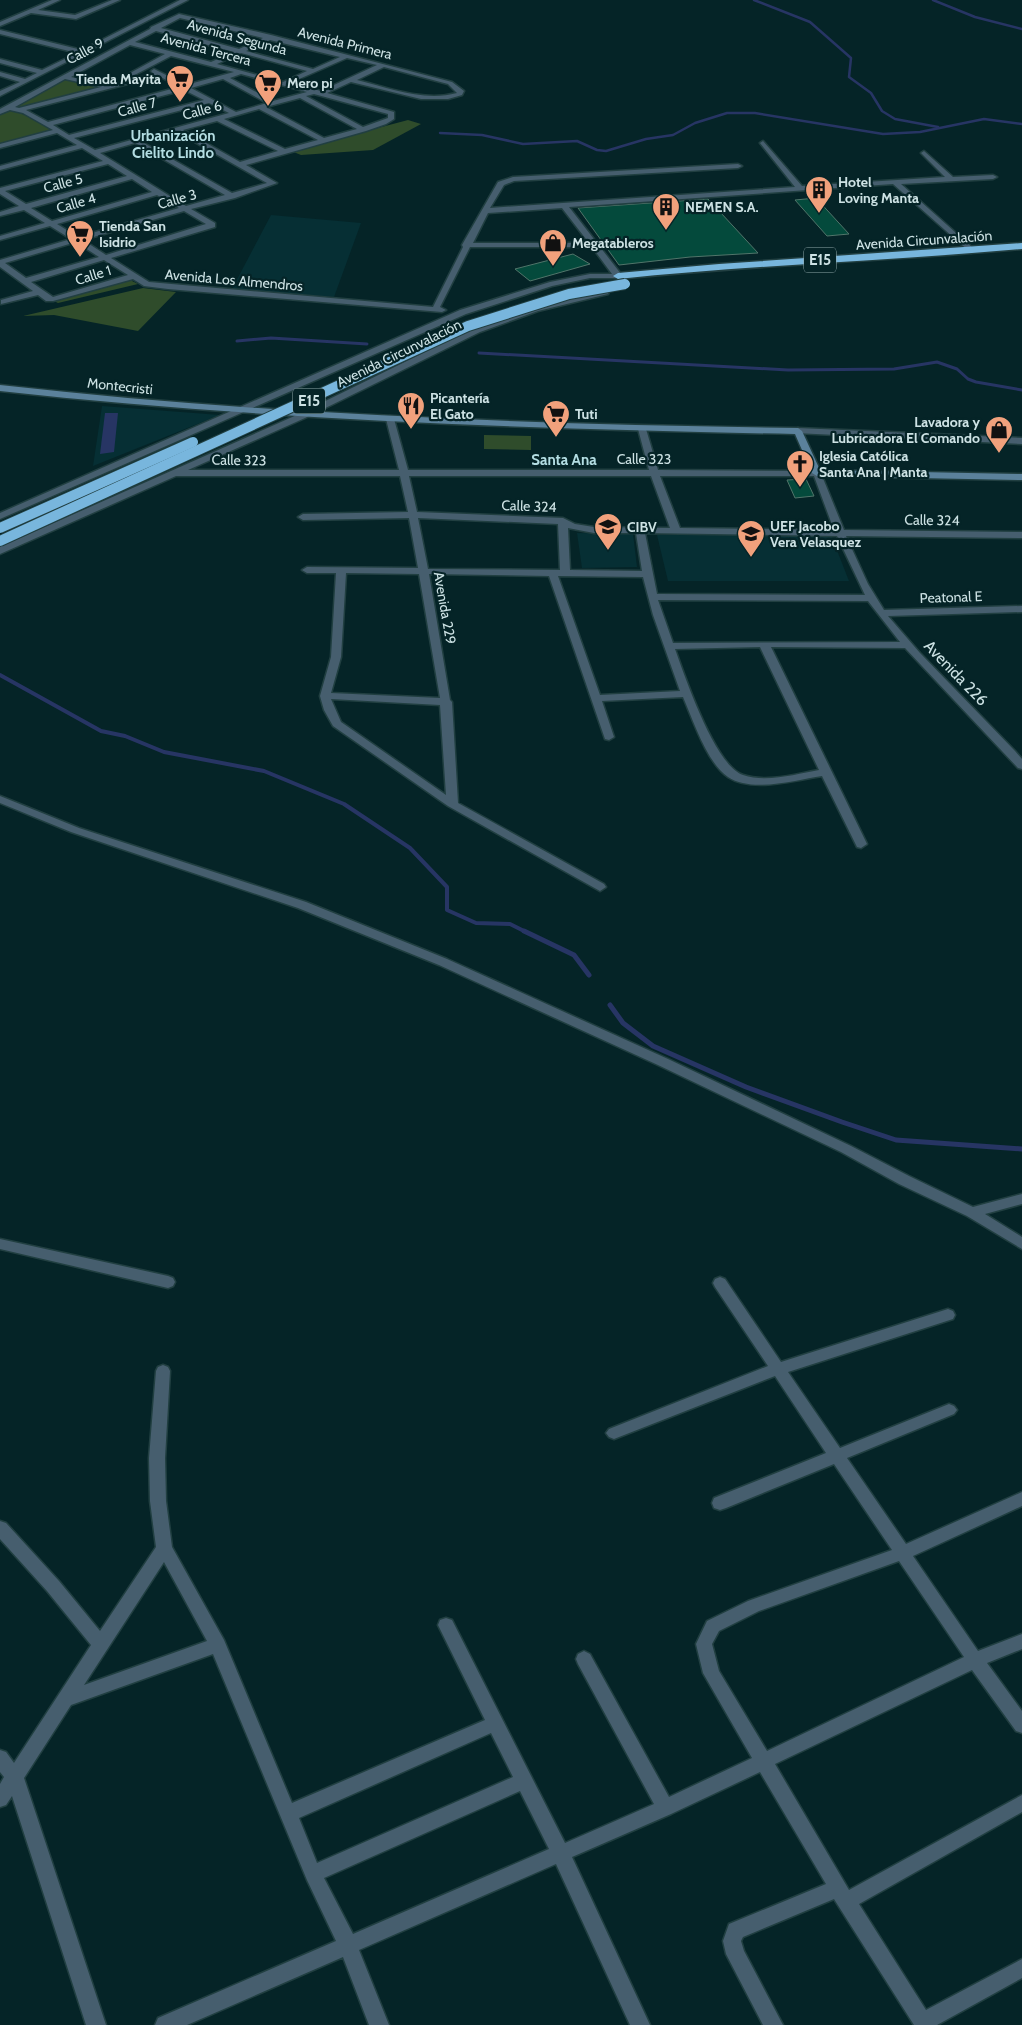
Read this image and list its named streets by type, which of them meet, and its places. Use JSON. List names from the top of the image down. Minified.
{"streets":{"highway":["Avenida Circunvalación","E15"],"street":["Avenida Segunda","Avenida Primera","Avenida Tercera","Calle 9","Calle 7","Calle 6","Calle 5","Calle 3","Calle 4","Calle 1","Avenida Los Almendros","Montecristi","Calle 323","Calle 324","Peatonal E","Avenida 229","Avenida 226"]},"crossings":[["Avenida Segunda","Calle 9"],["Avenida Primera","Calle 9"],["Avenida Primera","Calle 6"],["Avenida Tercera","Calle 9"],["Avenida Tercera","Calle 6"],["Calle 5","Avenida Los Almendros"],["Calle 3","Avenida Los Almendros"],["Calle 4","Avenida Los Almendros"],["Avenida Circunvalación","Avenida Los Almendros"],["Avenida Circunvalación","Montecristi"],["Avenida Circunvalación","Calle 323"],["Calle 1","Avenida Los Almendros"],["Montecristi","Avenida 229"],["Calle 323","Avenida 229"],["Calle 323","Avenida 226"],["Calle 324","Avenida 229"],["Calle 324","Avenida 226"],["Peatonal E","Avenida 226"]],"districts":["Urbanización Cielito Lindo","Santa Ana"],"places":{"supermarket":["Tienda Mayita","Mero pi","Tienda San Isidrio","Tuti"],"building":["Hotel Loving Manta","NEMEN S.A."],"shop":["Megatableros","Lavadora y Lubricadora El Comando"],"restaurant":["Picantería El Gato"],"church":["Iglesia Católica Santa Ana | Manta"],"school or university":["CIBV","UEF Jacobo Vera Velasquez"]}}
